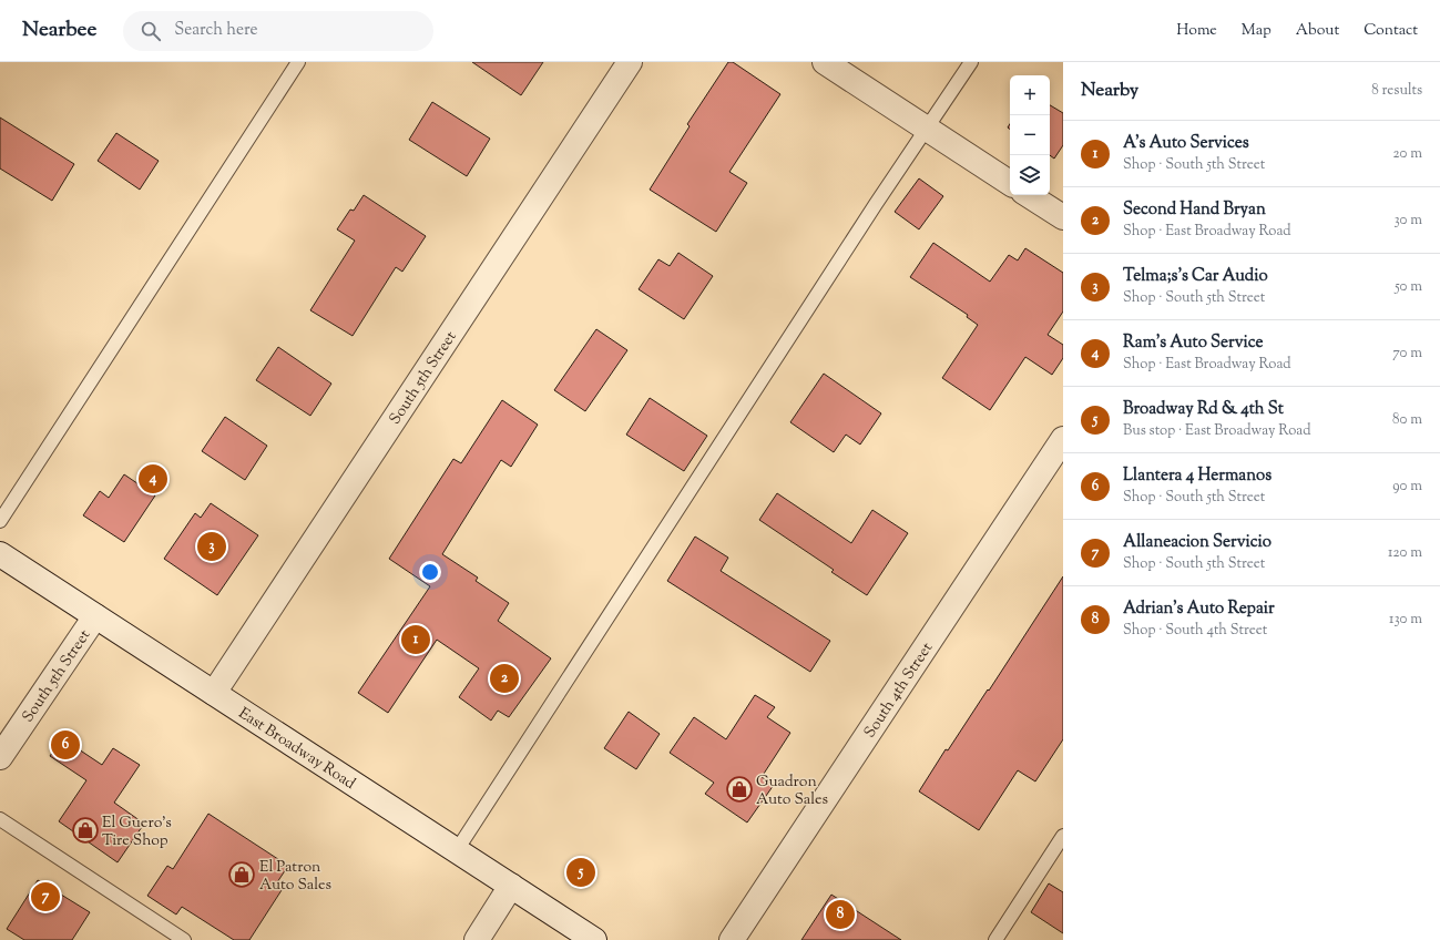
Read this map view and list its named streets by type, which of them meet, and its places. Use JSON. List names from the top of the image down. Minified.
{"streets":{"street":["South 5th Street","South 4th Street","East Broadway Road"]},"crossings":[["South 5th Street","East Broadway Road"]],"places":{"shop":["Guadron Auto Sales","El Guero's Tire Shop","El Patron Auto Sales"]},"page":{"header":"Nearbee","search":"Search here","nav":["Home","Map","About","Contact"],"heading":["Nearby","8 results"],"map_buttons":["+","−"],"list":[{"mark":"1","name":"A's Auto Services","note":"Shop · South 5th Street","value":"20 m"},{"mark":"2","name":"Second Hand Bryan","note":"Shop · East Broadway Road","value":"30 m"},{"mark":"3","name":"Telma;s's Car Audio","note":"Shop · South 5th Street","value":"50 m"},{"mark":"4","name":"Ram's Auto Service","note":"Shop · East Broadway Road","value":"70 m"},{"mark":"5","name":"Broadway Rd & 4th St","note":"Bus stop · East Broadway Road","value":"80 m"},{"mark":"6","name":"Llantera 4 Hermanos","note":"Shop · South 5th Street","value":"90 m"},{"mark":"7","name":"Allaneacion Servicio","note":"Shop · South 5th Street","value":"120 m"},{"mark":"8","name":"Adrian's Auto Repair","note":"Shop · South 4th Street","value":"130 m"}],"pins":["4","3","1","2","6","5","7","8"]}}
